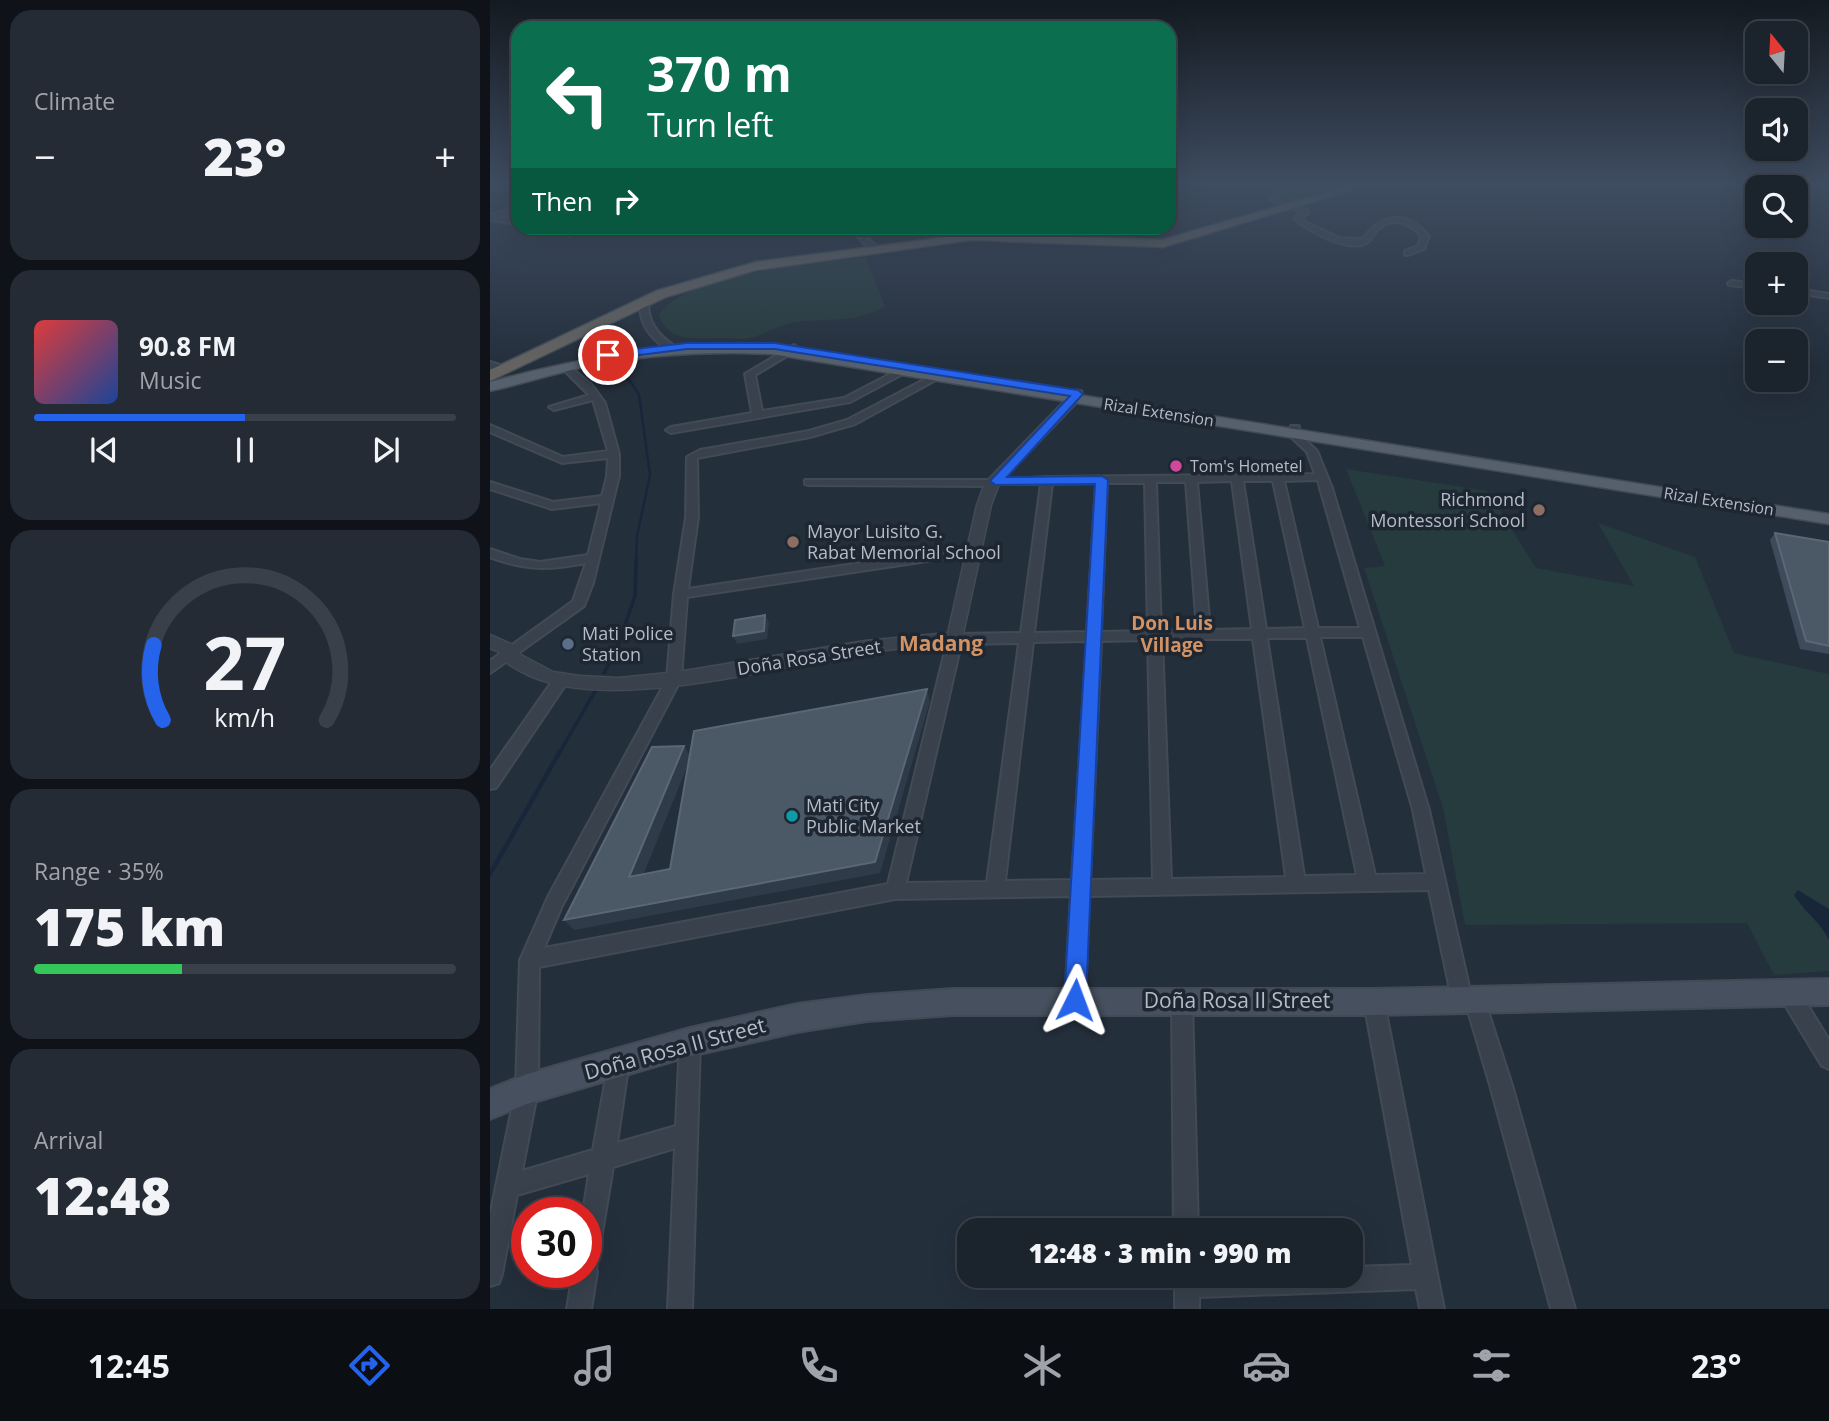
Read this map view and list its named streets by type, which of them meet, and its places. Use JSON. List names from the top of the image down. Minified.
{"streets":{"main road":["Rizal Extension","Doña Rosa II Street"],"street":["Doña Rosa Street"]},"districts":["Don Luis Village","Madang"],"places":["Tom's Hometel","Richmond Montessori School","Mayor Luisito G. Rabat Memorial School","Mati Police Station","Mati City Public Market"],"north":"top","page":{"tile":["Climate",["Range · 35%","175 km"],["Arrival","12:48"]],"map_buttons":["+","−"],"turn":["370 m","Turn left"],"heat":["−","23°","+"],"then":"Then","song":["90.8 FM","Music"],"limit":"30","trip":"12:48 · 3 min · 990 m","tabs":["12:45","23°"],"gauge":["27","km/h"]}}
